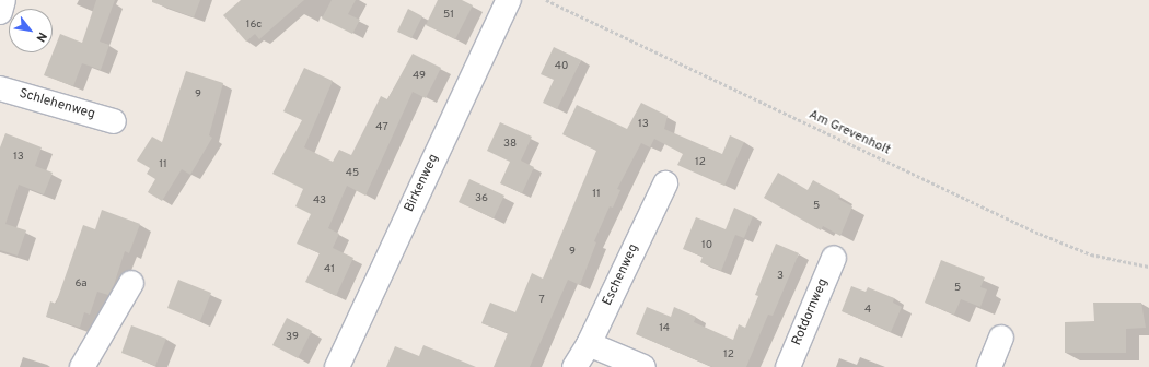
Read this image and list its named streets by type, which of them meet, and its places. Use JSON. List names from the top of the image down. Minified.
{"streets":{"street":["Schlehenweg","Birkenweg","Eschenweg","Rotdornweg"],"path":["Am Grevenholt"]},"house_numbers":["51","16c","40","49","9","13","47","38","13","12","11","45","11","36","43","5","10","9","41","3","6a","5","7","4","14","39","12"],"north":"bottom right"}
